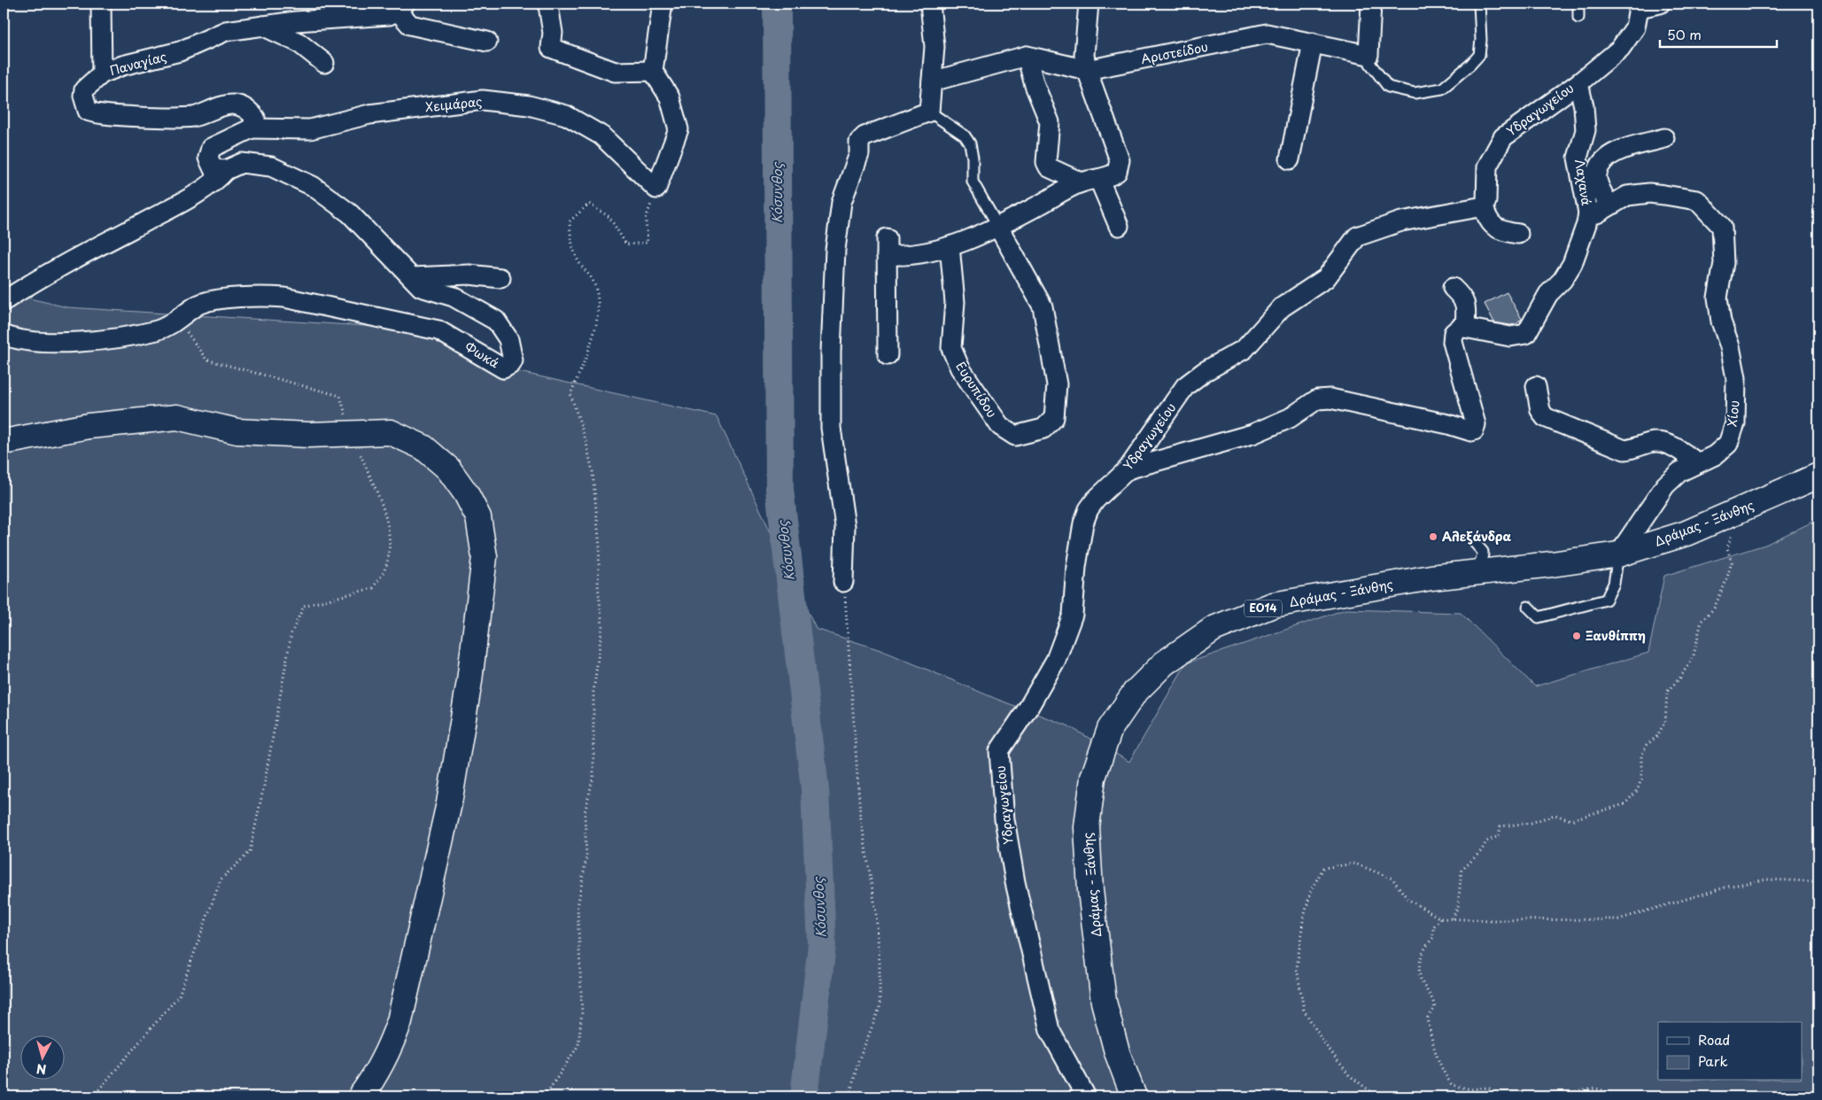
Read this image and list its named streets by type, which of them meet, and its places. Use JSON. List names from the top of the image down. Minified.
{"streets":{"main road":["Δράμας - Ξάνθης","ΕΟ14"],"street":["Αριστείδου","Παναγίας","Χειμάρας","Υδραγωγείου","Λαχανά","Φωκά","Ευρυπίδου","Χίου"]},"crossings":[["Παναγίας","Χειμάρας"],["Υδραγωγείου","Λαχανά"],["Λαχανά","Χίου"],["Χίου","Δράμας - Ξάνθης"]],"water":["Κόσυνθος"],"places":["Αλεξάνδρα","Ξανθίππη"],"legend":["Road","Park"],"scale_bar":"50 m","north":"bottom"}
